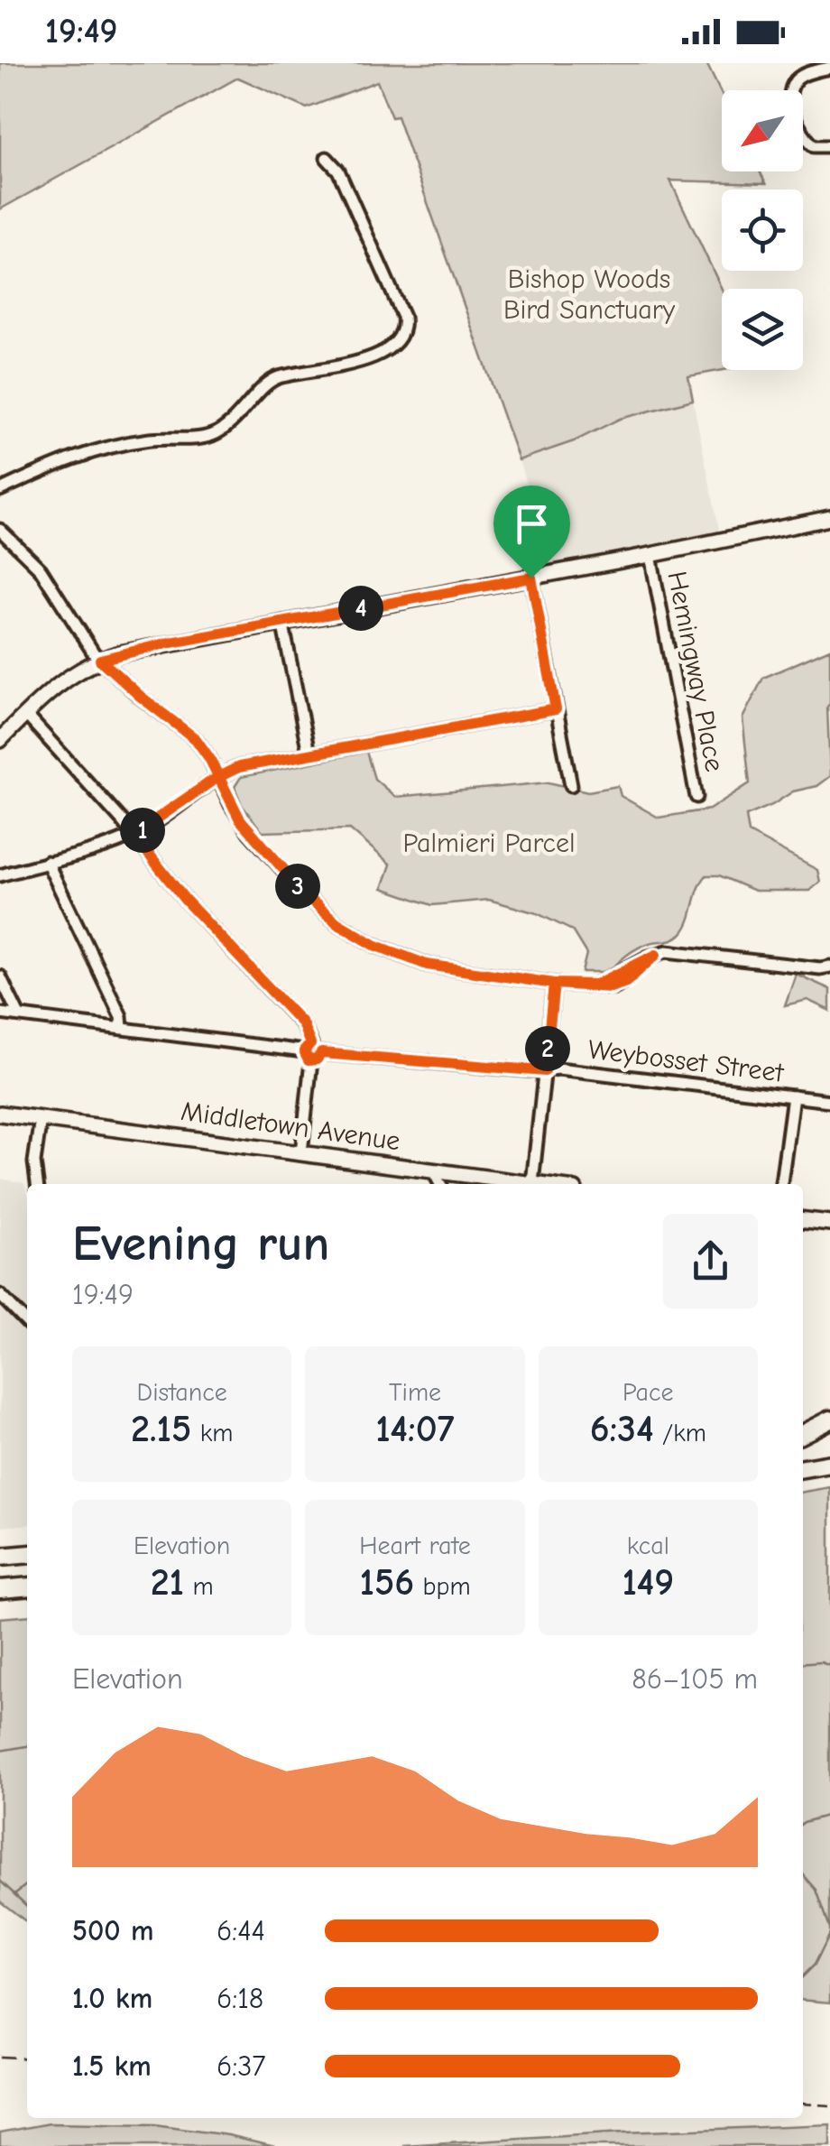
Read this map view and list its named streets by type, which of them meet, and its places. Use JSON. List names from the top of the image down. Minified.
{"streets":{"main road":["Middletown Avenue"],"street":["Hemingway Place","Weybosset Street"]},"parks":["Bishop Woods Bird Sanctuary","Palmieri Parcel"],"north":"bottom left","page":{"status":"19:49","pins":["4","1","3","2"],"heading":["Evening run","19:49"],"stats":[["Distance","2.15 km"],["Time","14:07"],["Pace","6:34 /km"],["Elevation","21 m"],["Heart rate","156 bpm"],["kcal","149"]],"chart":["Elevation","86–105 m"],"list":[{"name":"500 m","note":"6:44"},{"name":"1.0 km","note":"6:18"},{"name":"1.5 km","note":"6:37"}]}}
